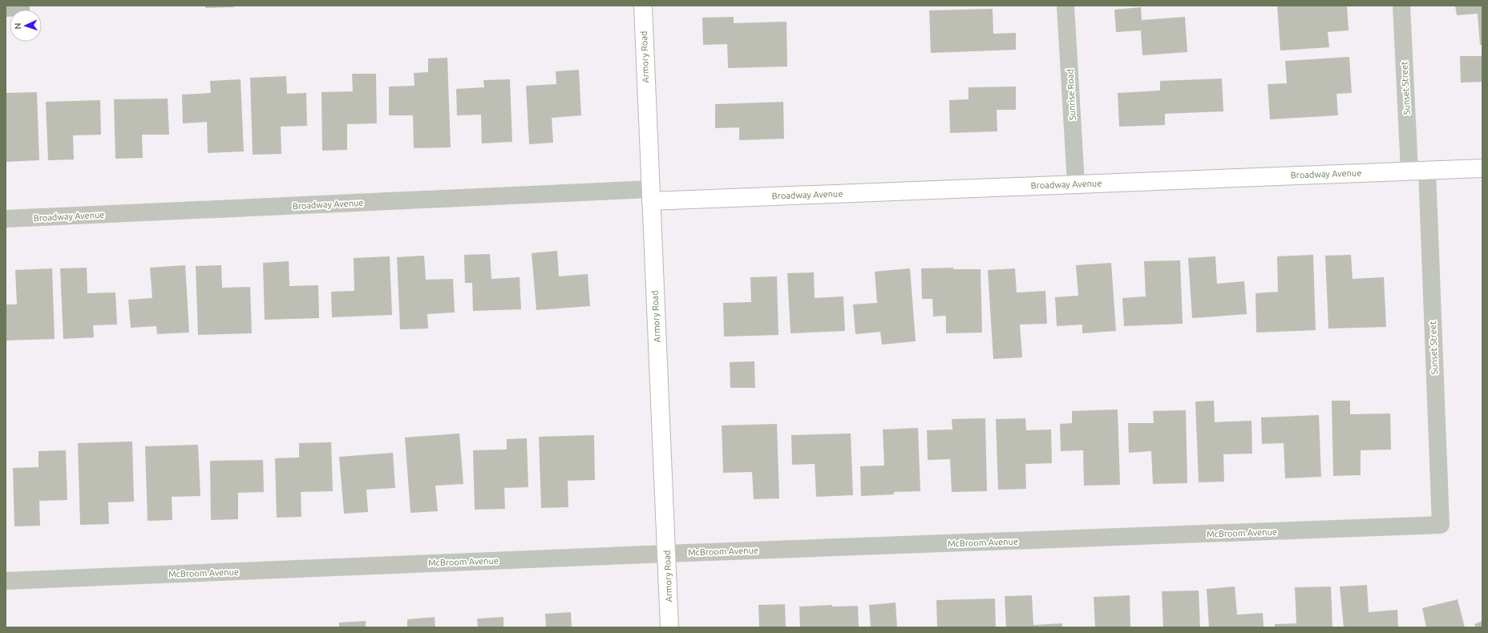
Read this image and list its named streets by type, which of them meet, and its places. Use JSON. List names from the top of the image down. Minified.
{"streets":{"street":["Armory Road","Sunset Street","Sunrise Road","Broadway Avenue","McBroom Avenue"]},"crossings":[["Armory Road","Broadway Avenue"],["Armory Road","McBroom Avenue"],["Sunset Street","Broadway Avenue"],["Sunset Street","McBroom Avenue"],["Sunrise Road","Broadway Avenue"]],"north":"left"}
